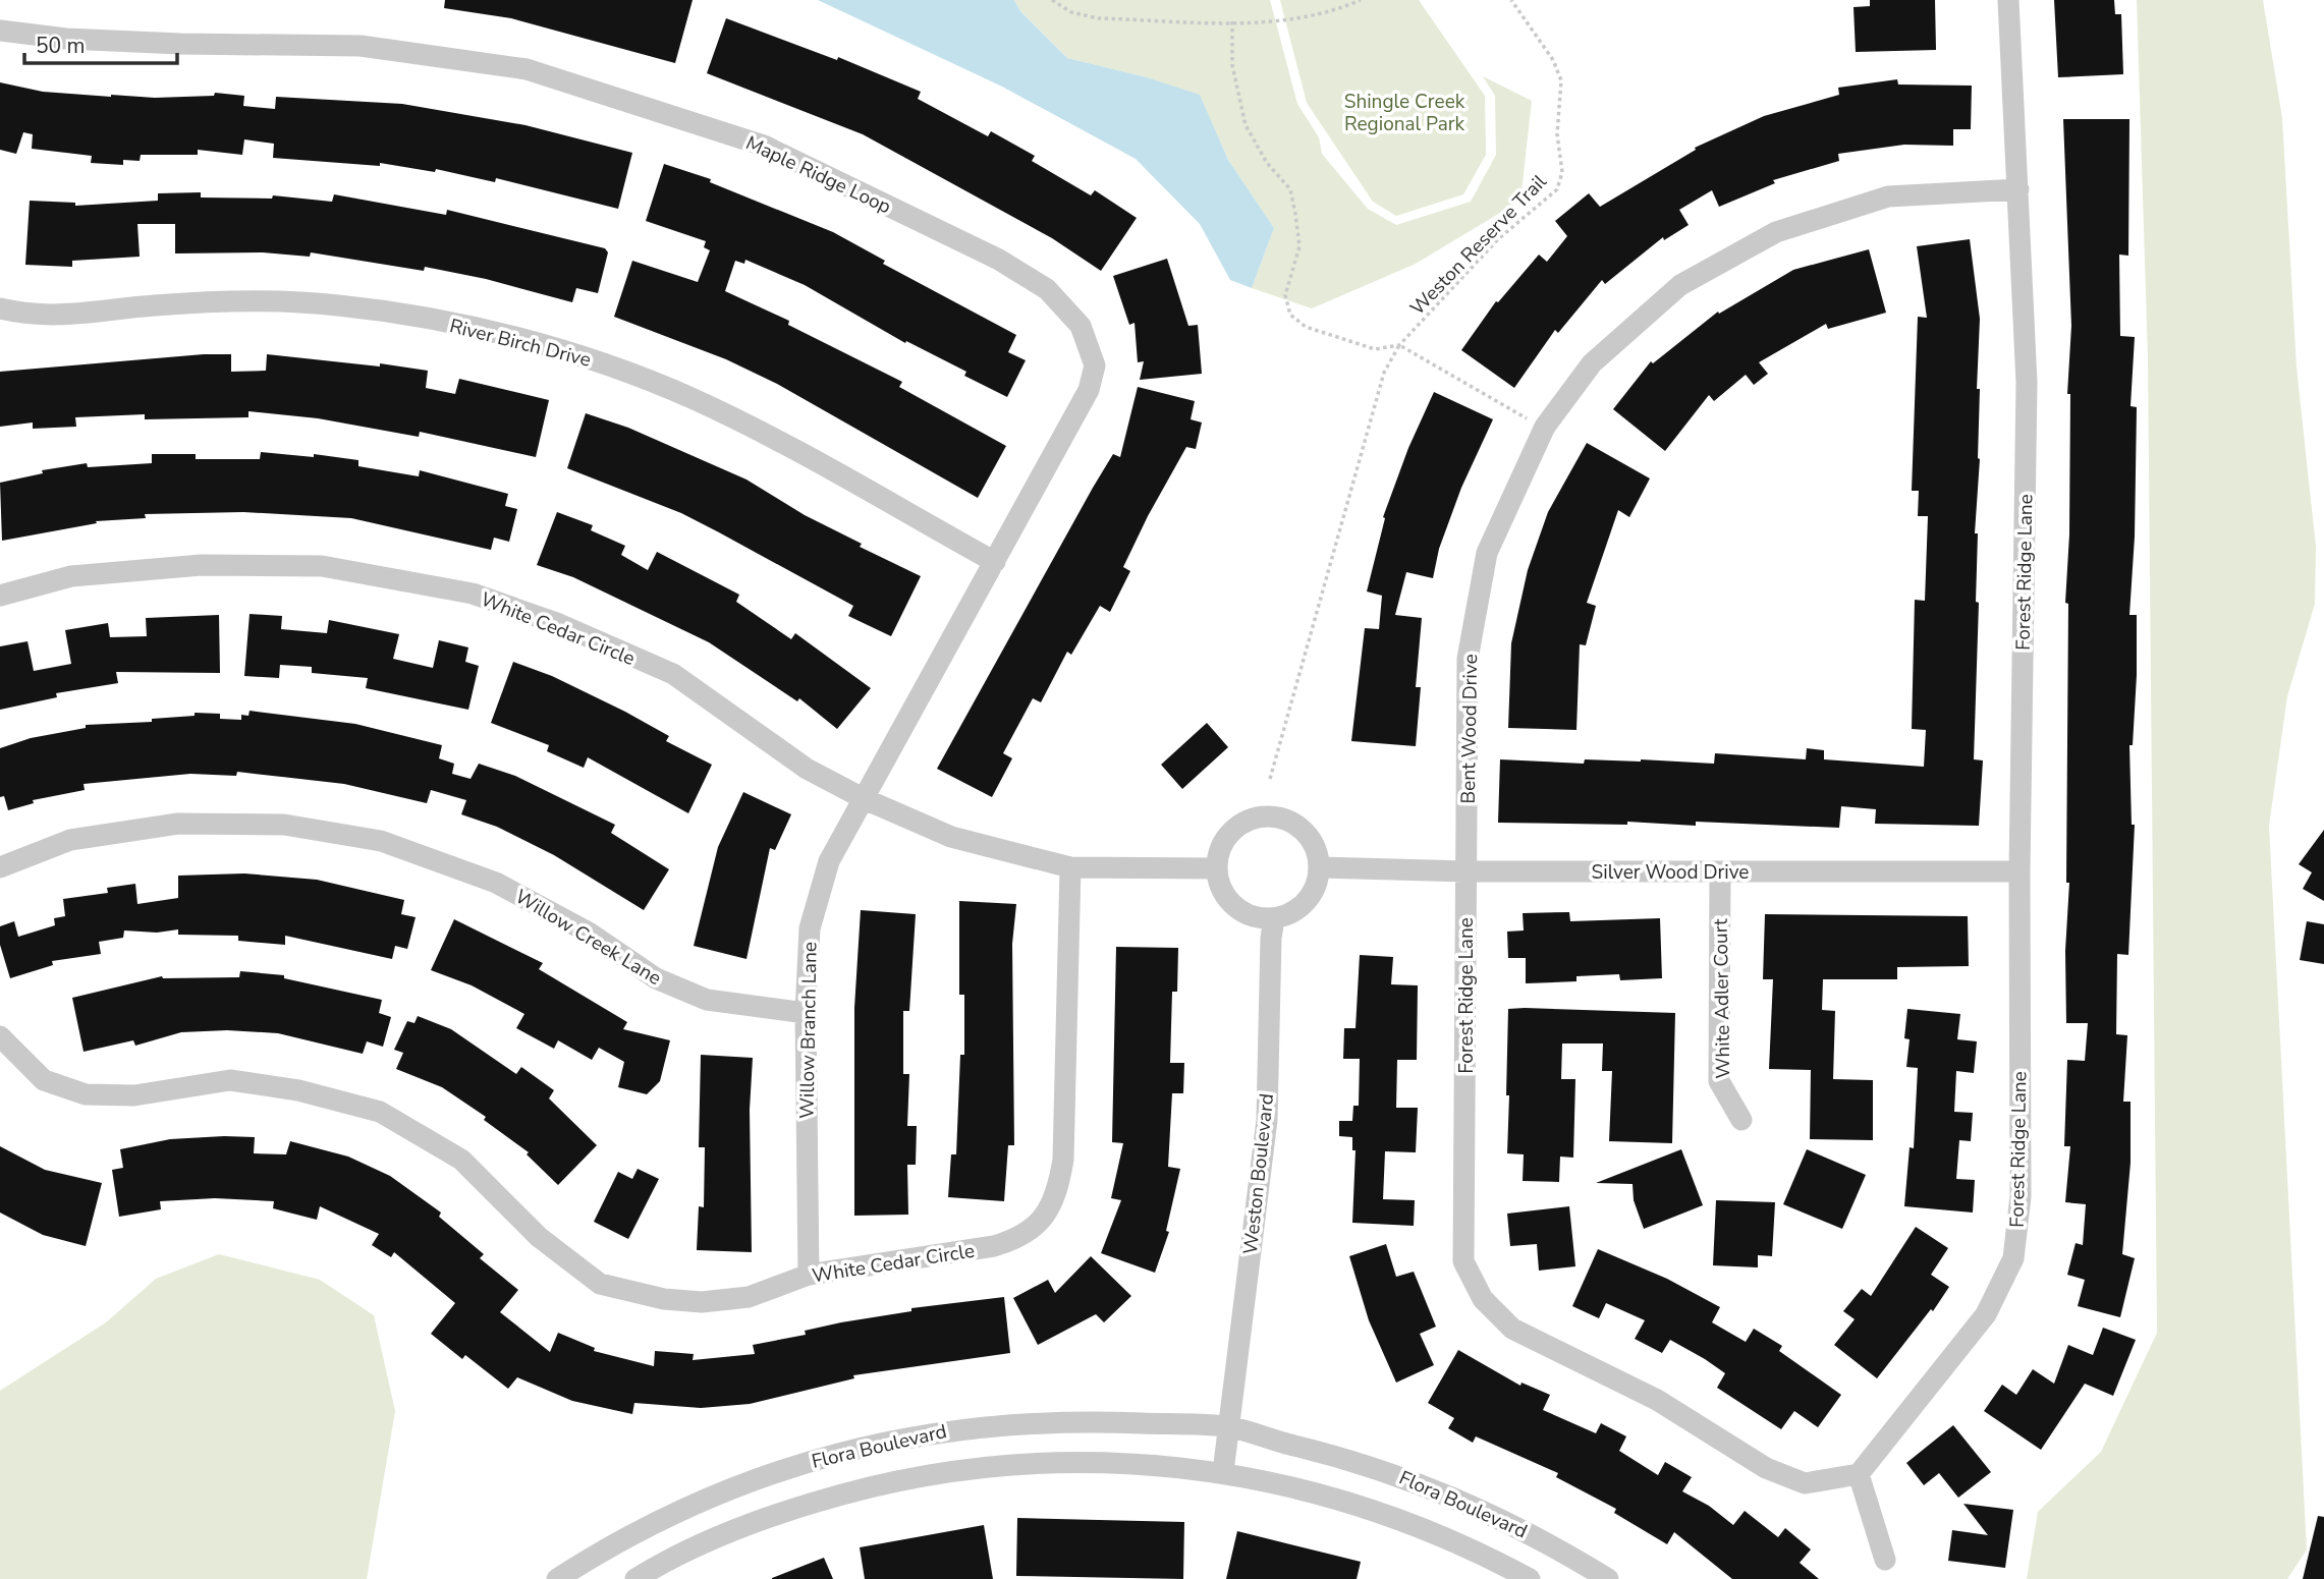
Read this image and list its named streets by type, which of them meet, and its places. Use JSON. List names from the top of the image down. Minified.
{"streets":{"street":["Maple Ridge Loop","River Birch Drive","Forest Ridge Lane","White Cedar Circle","Bent Wood Drive","Silver Wood Drive","Willow Creek Lane","White Adler Court","Willow Branch Lane","Weston Boulevard","Flora Boulevard"],"path":["Weston Reserve Trail"]},"crossings":[["Maple Ridge Loop","River Birch Drive"],["Maple Ridge Loop","White Cedar Circle"],["Maple Ridge Loop","Willow Branch Lane"],["Forest Ridge Lane","Bent Wood Drive"],["Forest Ridge Lane","Silver Wood Drive"],["White Cedar Circle","Silver Wood Drive"],["White Cedar Circle","Willow Branch Lane"],["White Cedar Circle","Weston Boulevard"],["Bent Wood Drive","Silver Wood Drive"],["Silver Wood Drive","White Adler Court"],["Silver Wood Drive","Weston Boulevard"],["Willow Creek Lane","Willow Branch Lane"],["Weston Boulevard","Flora Boulevard"]],"parks":["Shingle Creek Regional Park"],"scale_bar":"50 m"}
